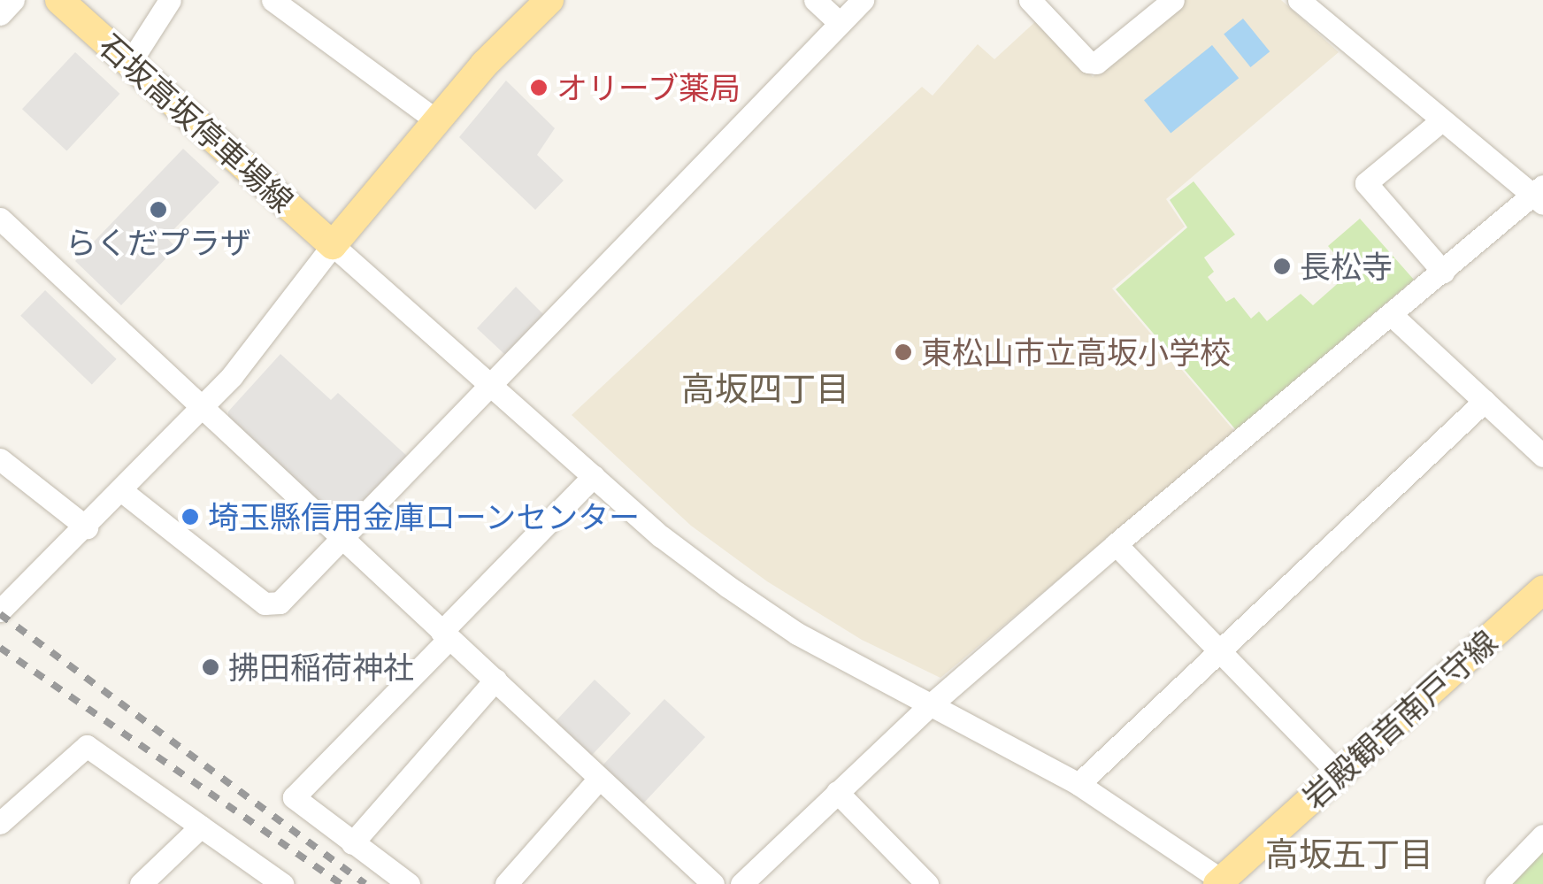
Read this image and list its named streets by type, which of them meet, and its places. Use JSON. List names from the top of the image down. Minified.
{"streets":{"main road":["石坂高坂停車場線","岩殿観音南戸守線"]},"districts":["高坂四丁目","高坂五丁目"],"places":["オリーブ薬局","らくだプラザ","長松寺","東松山市立高坂小学校","埼玉縣信用金庫ローンセンター","拂田稲荷神社"]}
